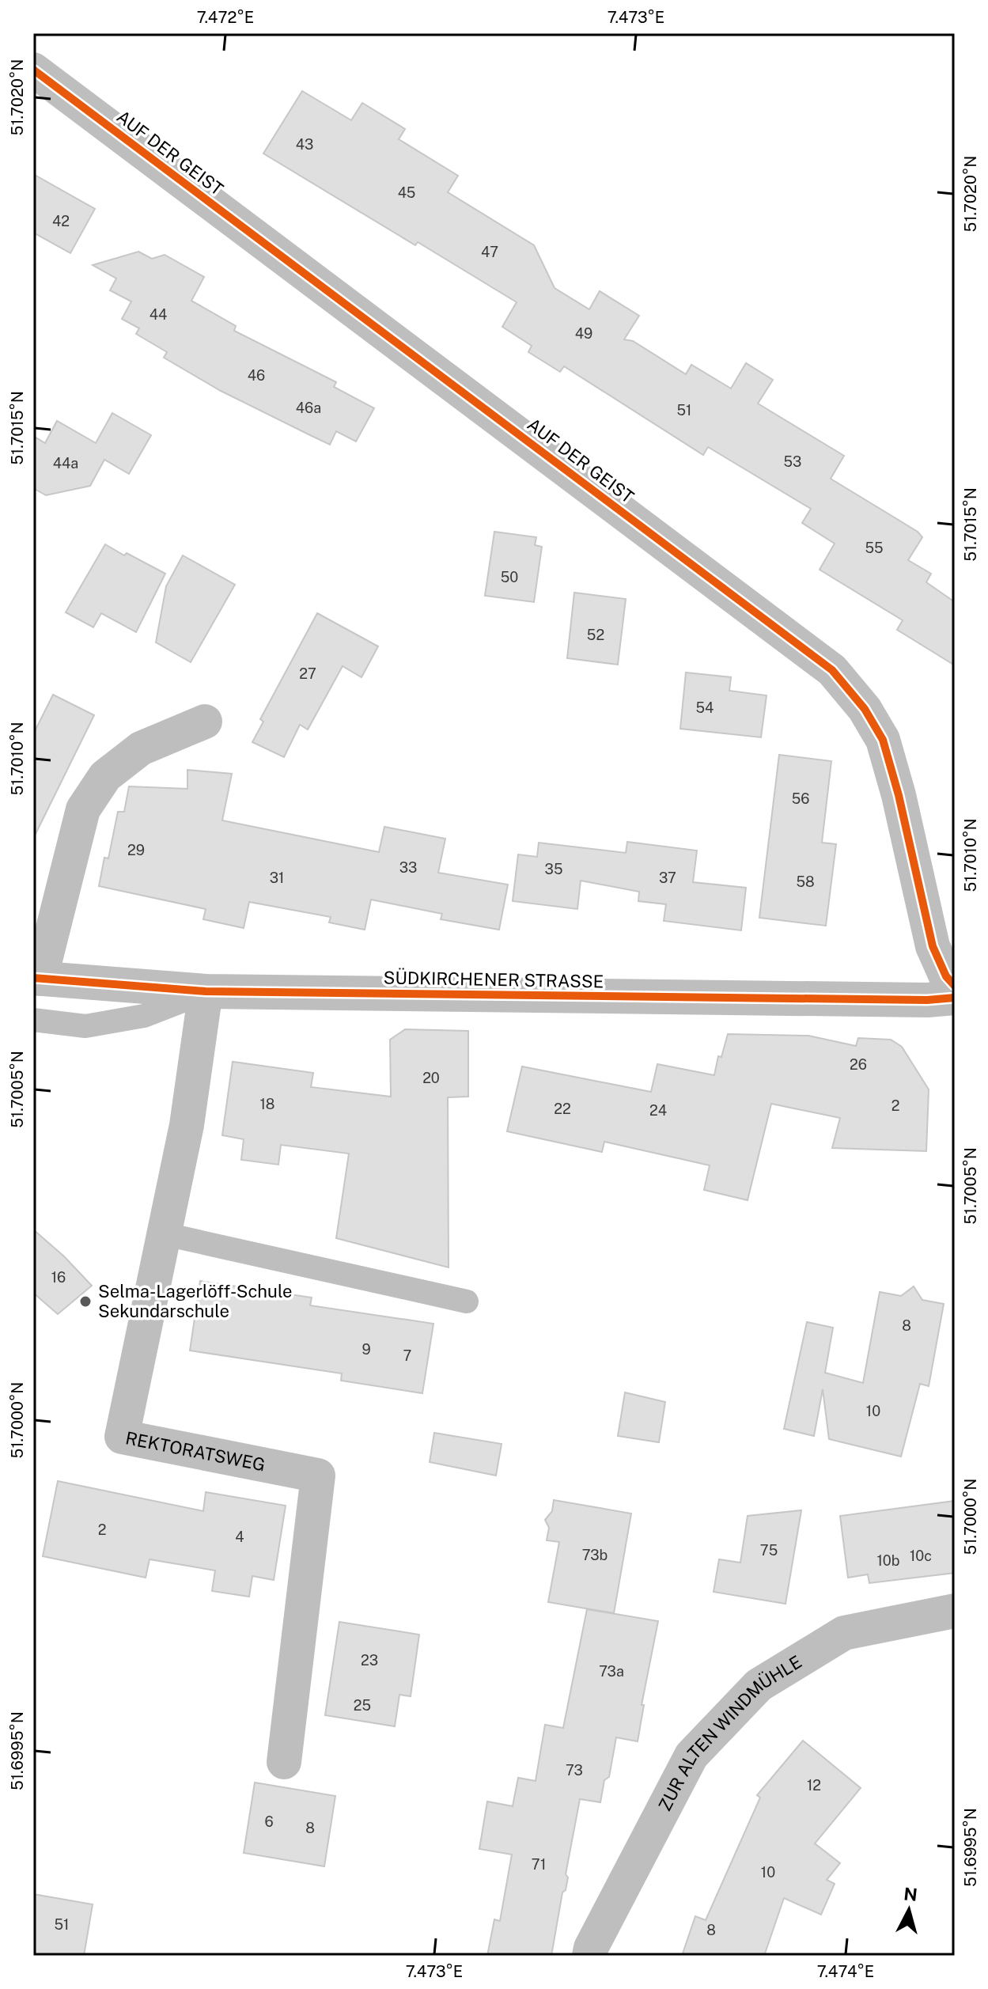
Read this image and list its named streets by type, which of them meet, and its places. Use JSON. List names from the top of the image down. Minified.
{"streets":{"street":["AUF DER GEIST","SÜDKIRCHENER STRASSE","REKTORATSWEG","ZUR ALTEN WINDMÜHLE"]},"crossings":[["SÜDKIRCHENER STRASSE","REKTORATSWEG"]],"places":["Selma-Lagerlöff-Schule Sekundarschule"],"house_numbers":["43","45","42","47","44","49","46","46a","51","53","44a","55","50","52","27","54","56","29","33","35","31","37","58","26","20","18","2","22","24","16","8","9","7","10","2","4","75","73b","10c","10b","23","73a","25","73","12","6","8","71","10","51","8"],"north":"top","coordinates":["7.472°E","7.473°E","51.7020°N","51.7015°N","51.7010°N","51.7005°N","51.7000°N","51.6995°N","7.474°E"]}
